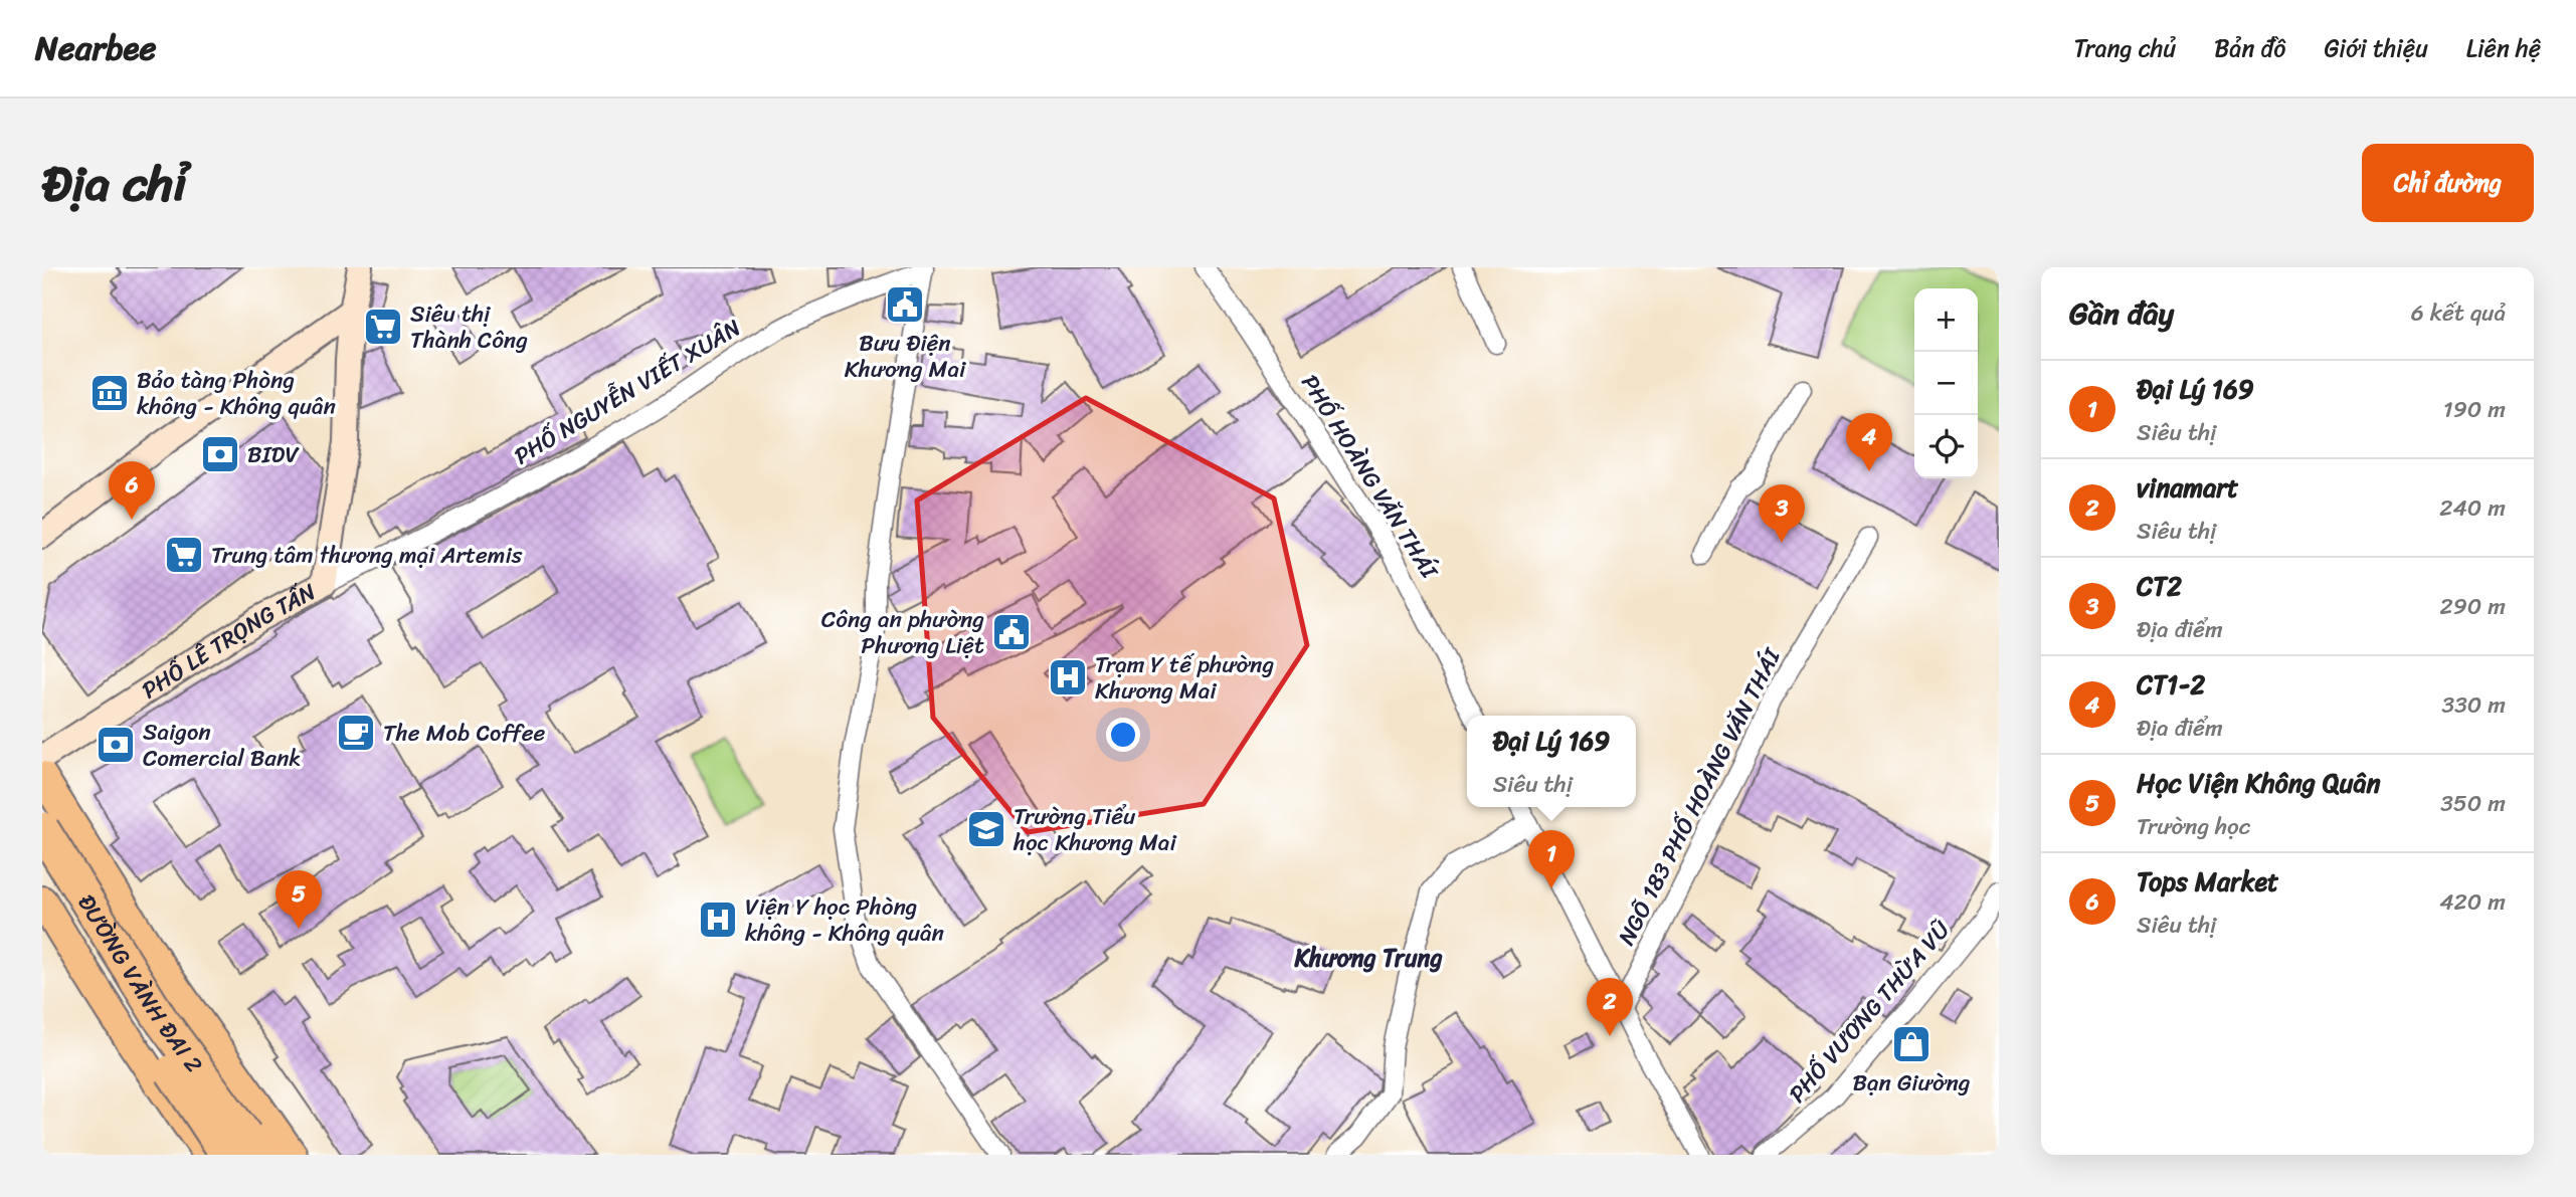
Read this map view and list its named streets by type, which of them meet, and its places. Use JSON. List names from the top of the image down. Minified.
{"streets":{"highway":["ĐƯỜNG VÀNH ĐAI 2"],"main road":["PHỐ LÊ TRỌNG TẤN"],"street":["PHỐ NGUYỄN VIẾT XUÂN","PHỐ HOÀNG VĂN THÁI","NGÕ 183 PHỐ HOÀNG VĂN THÁI","PHỐ VƯƠNG THỪA VŨ"]},"crossings":[["PHỐ NGUYỄN VIẾT XUÂN","PHỐ LÊ TRỌNG TẤN"]],"districts":["Khương Trung"],"places":{"public building":["Bưu Điện Khương Mai","Công an phường Phương Liệt"],"supermarket":["Siêu thị Thành Công","Trung tâm thương mại Artemis"],"museum":["Bảo tàng Phòng không - Không quân"],"bank":["BIDV","Saigon Comercial Bank"],"hospital":["Trạm Y tế phường Khương Mai","Viện Y học Phòng không - Không quân"],"cafe":["The Mob Coffee"],"school or university":["Trường Tiểu học Khương Mai"],"shop":["Bạn Giường"]},"page":{"header":"Nearbee","nav":["Trang chủ","Bản đồ","Giới thiệu","Liên hệ"],"title":"Địa chỉ","buttons":"Chỉ đường","heading":["Gần đây","6 kết quả"],"map_buttons":["+","−"],"list":[{"mark":"1","name":"Đại Lý 169","note":"Siêu thị","value":"190 m"},{"mark":"2","name":"vinamart","note":"Siêu thị","value":"240 m"},{"mark":"3","name":"CT2","note":"Địa điểm","value":"290 m"},{"mark":"4","name":"CT1-2","note":"Địa điểm","value":"330 m"},{"mark":"5","name":"Học Viện Không Quân","note":"Trường học","value":"350 m"},{"mark":"6","name":"Tops Market","note":"Siêu thị","value":"420 m"}],"pins":["4","6","3","1","5","2"],"popup":["Đại Lý 169","Siêu thị"]}}
